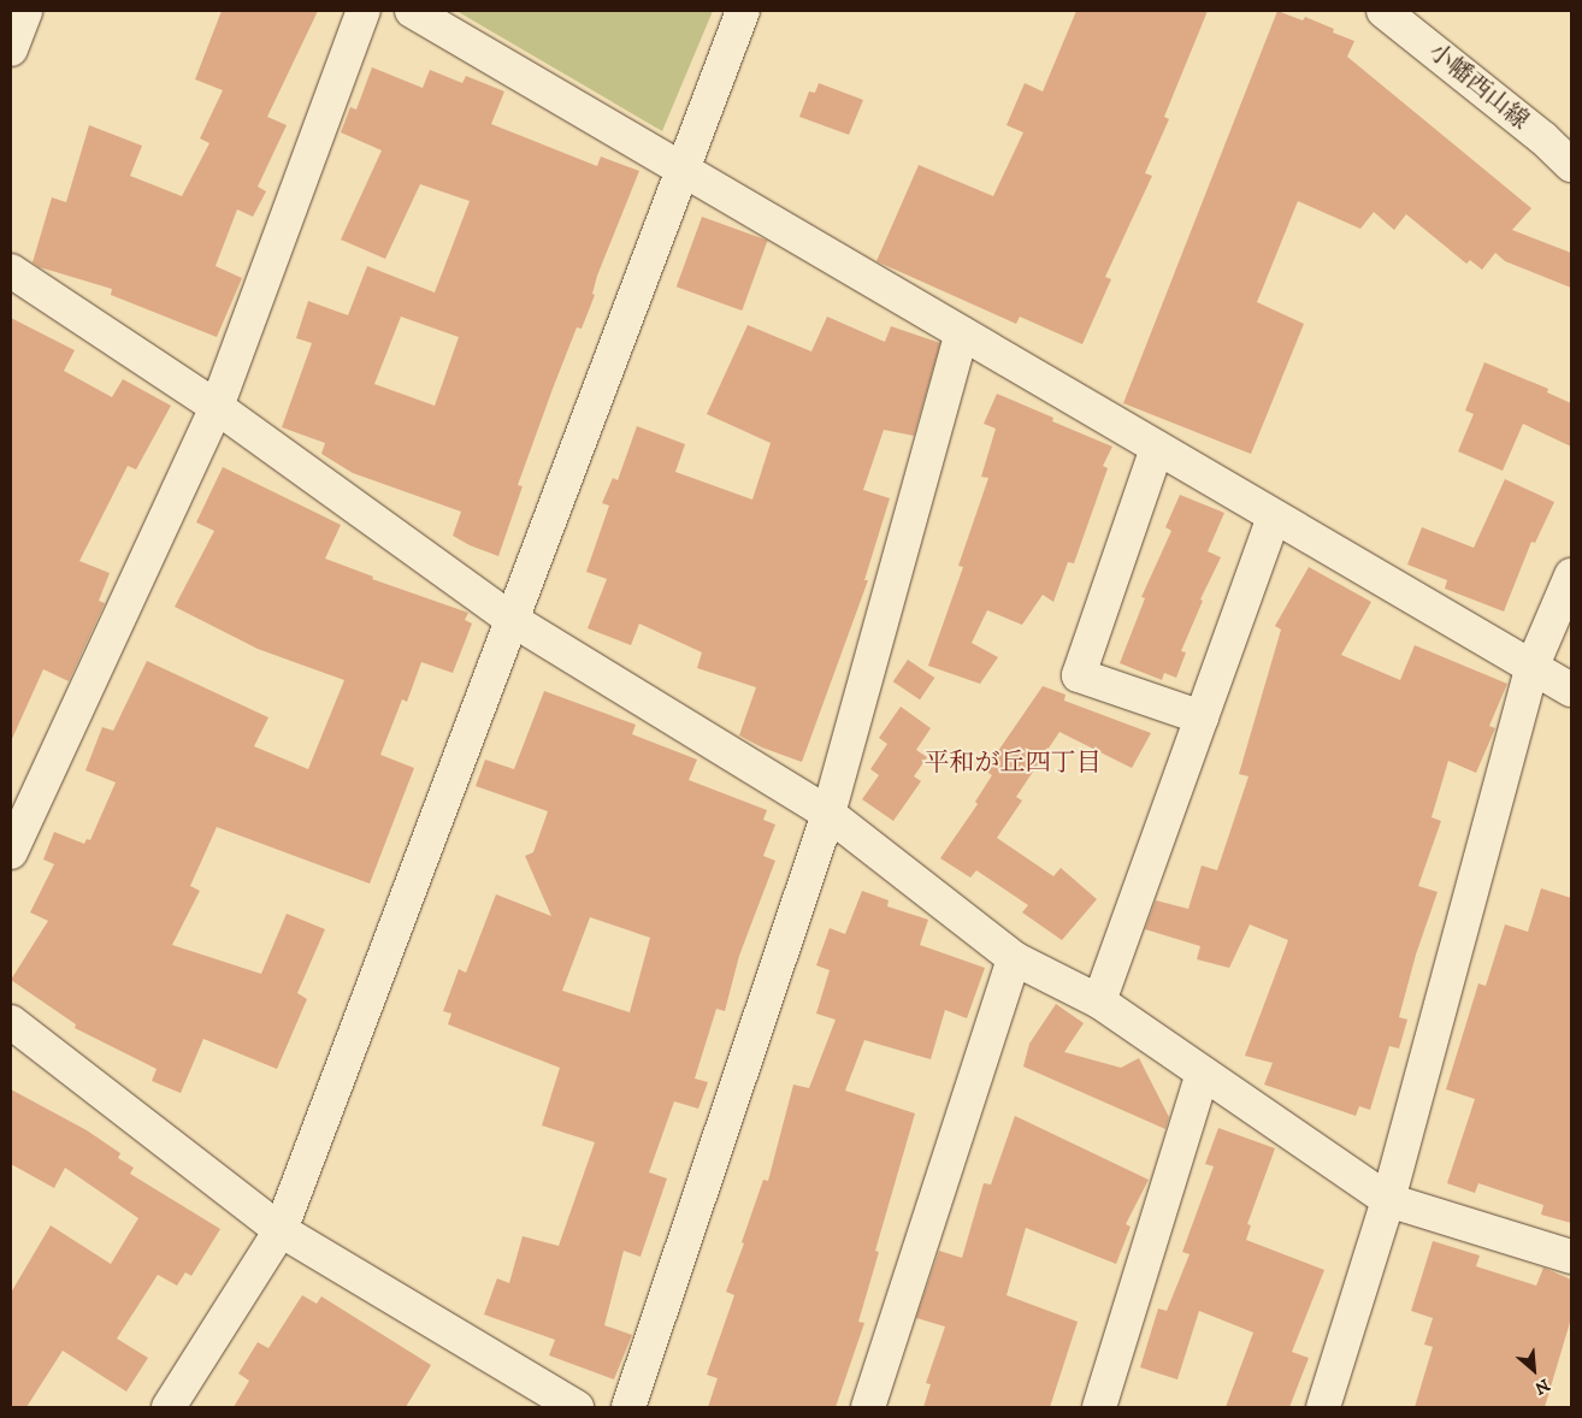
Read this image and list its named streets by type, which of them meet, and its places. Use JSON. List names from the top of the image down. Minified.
{"streets":{"street":["小幡西山線"]},"districts":["平和が丘四丁目"],"north":"bottom right"}
